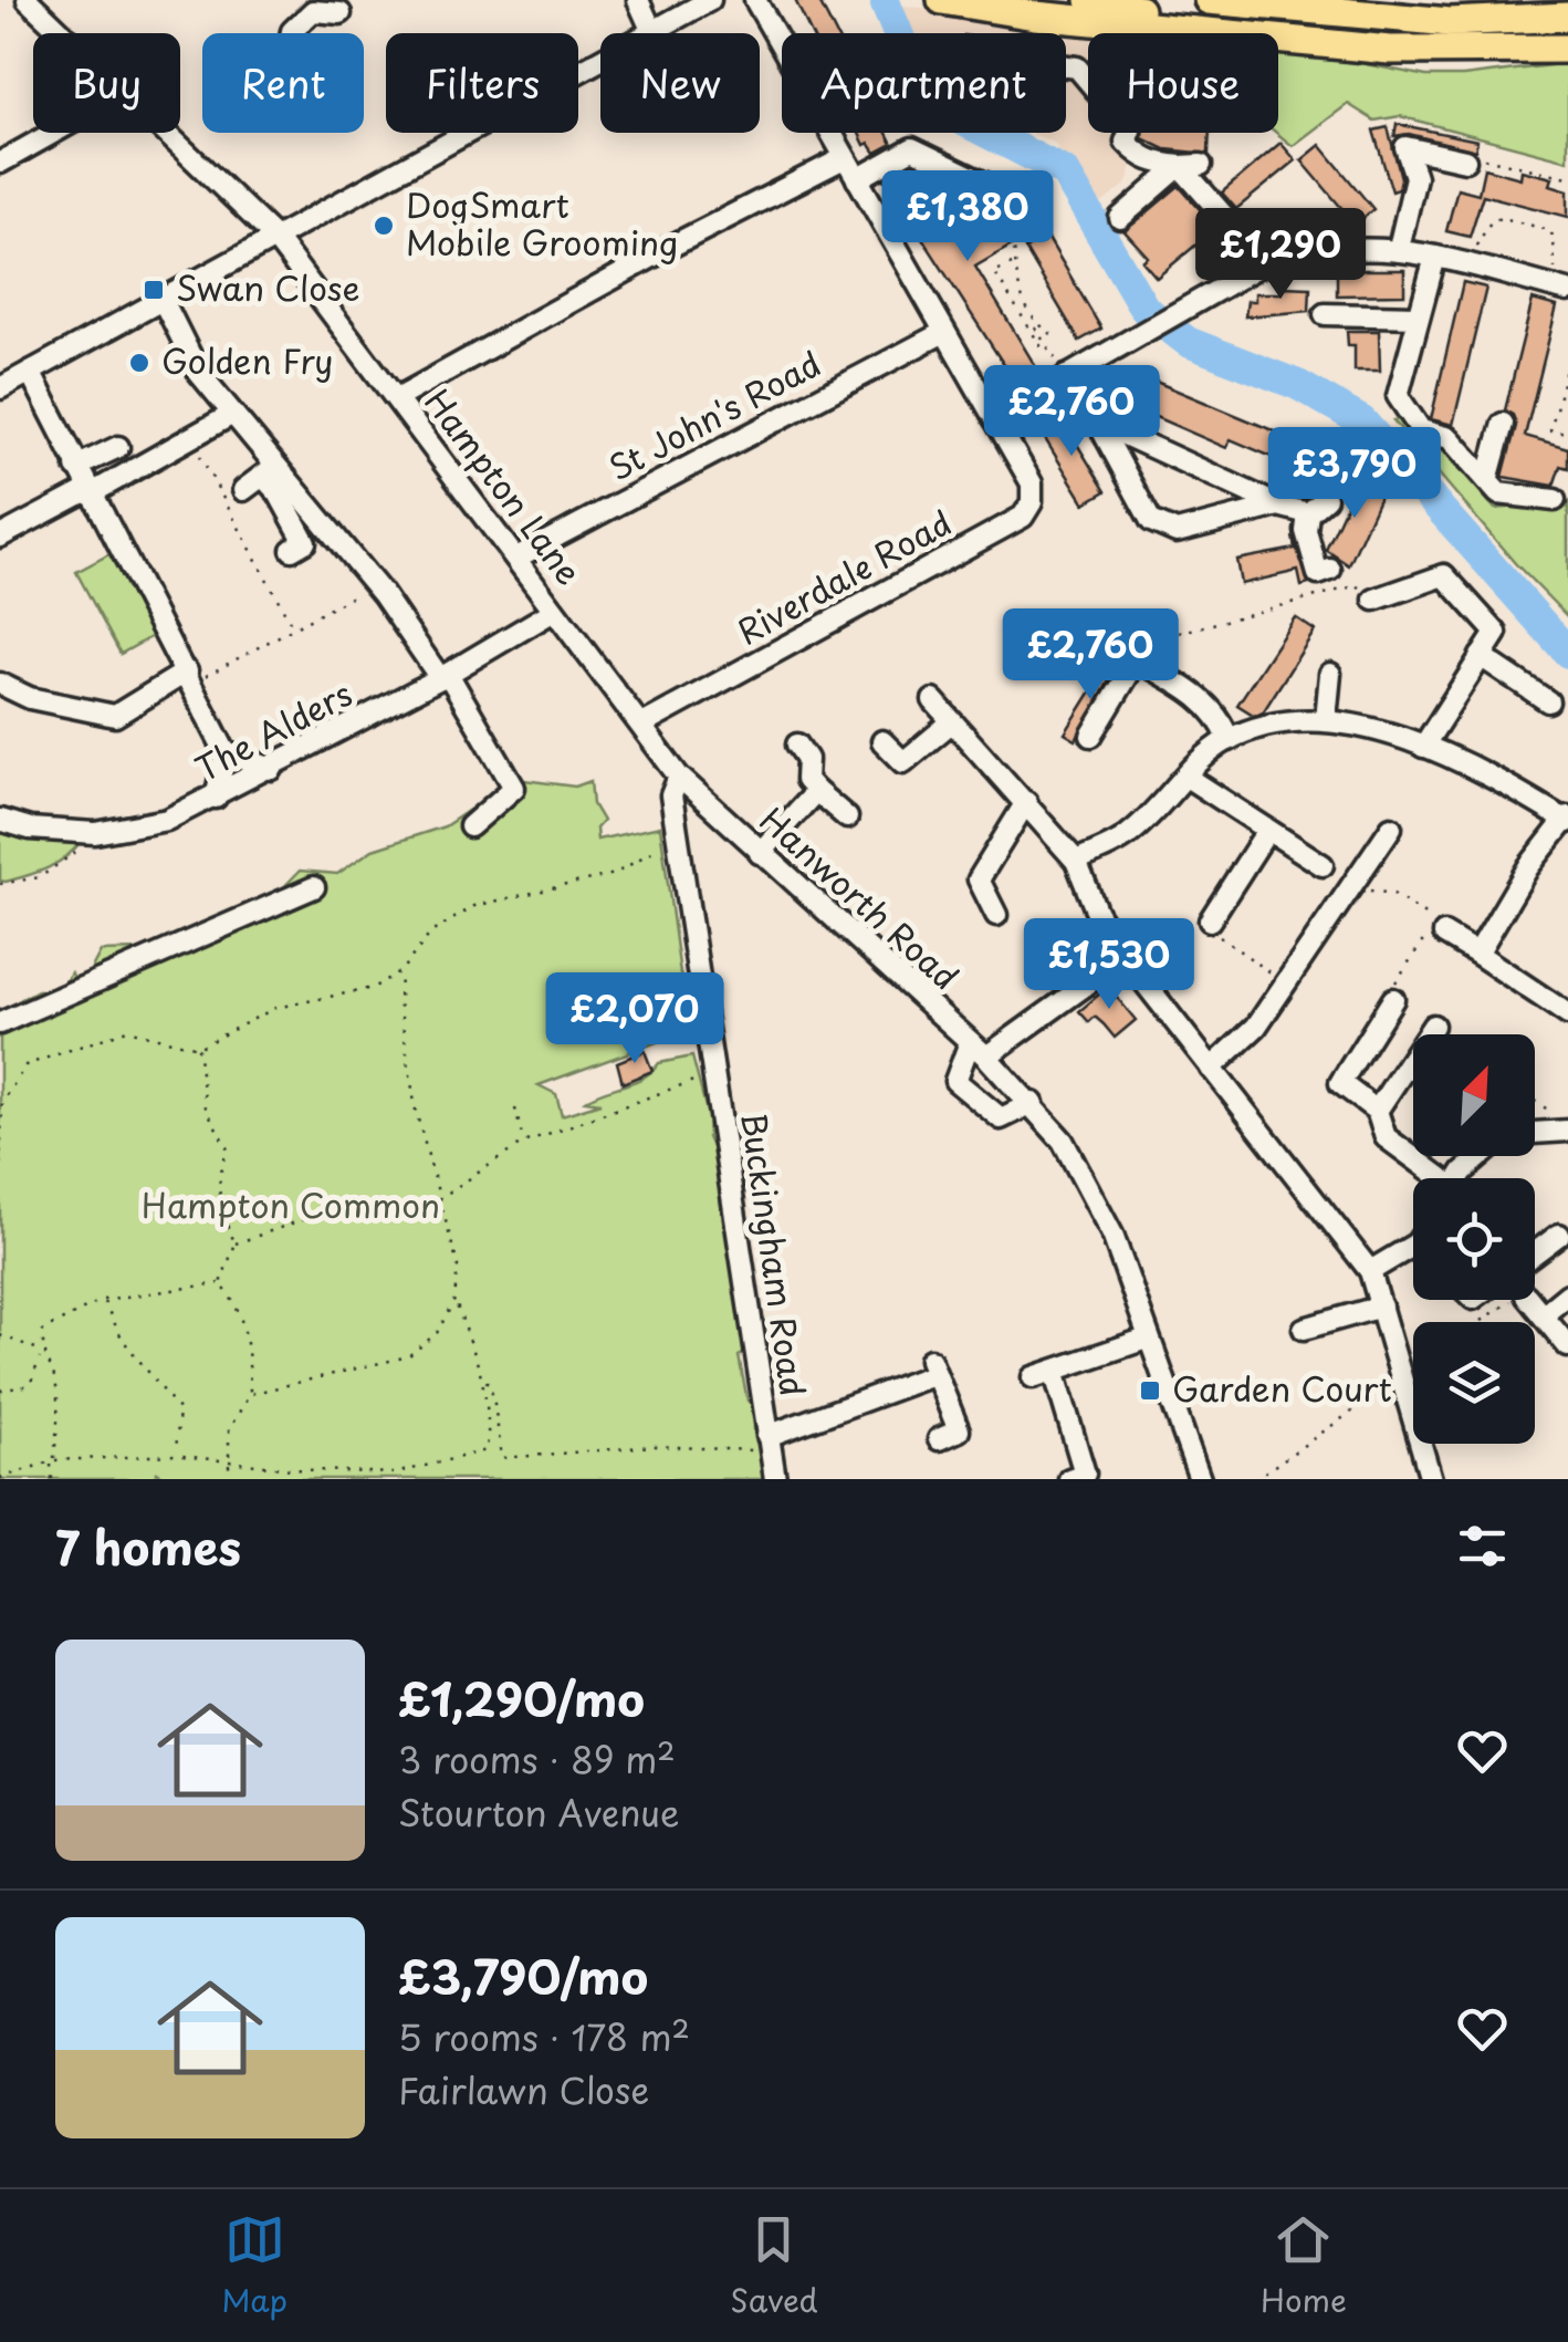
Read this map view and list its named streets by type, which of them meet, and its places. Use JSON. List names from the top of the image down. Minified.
{"streets":{"street":["St John's Road","Hampton Lane","Riverdale Road","The Alders","Hanworth Road","Buckingham Road"]},"crossings":[["St John's Road","Hampton Lane"],["St John's Road","Riverdale Road"],["Hampton Lane","Riverdale Road"],["Hampton Lane","The Alders"],["Hampton Lane","Hanworth Road"],["Hampton Lane","Buckingham Road"],["Hanworth Road","Buckingham Road"]],"parks":["Hampton Common"],"places":{"other":["DogSmart Mobile Grooming","Golden Fry"],"transit":["Swan Close","Garden Court"]},"north":"top right","page":{"chip":["Buy","Rent","Filters","New","Apartment","House"],"price":["£1,380","£1,290","£2,760","£3,790","£2,760","£1,530","£2,070"],"heading":"7 homes","list":[{"name":"£1,290/mo","note":"3 rooms · 89 m² · Stourton Avenue"},{"name":"£3,790/mo","note":"5 rooms · 178 m² · Fairlawn Close"}],"tabs":["Map","Saved","Home"]}}
